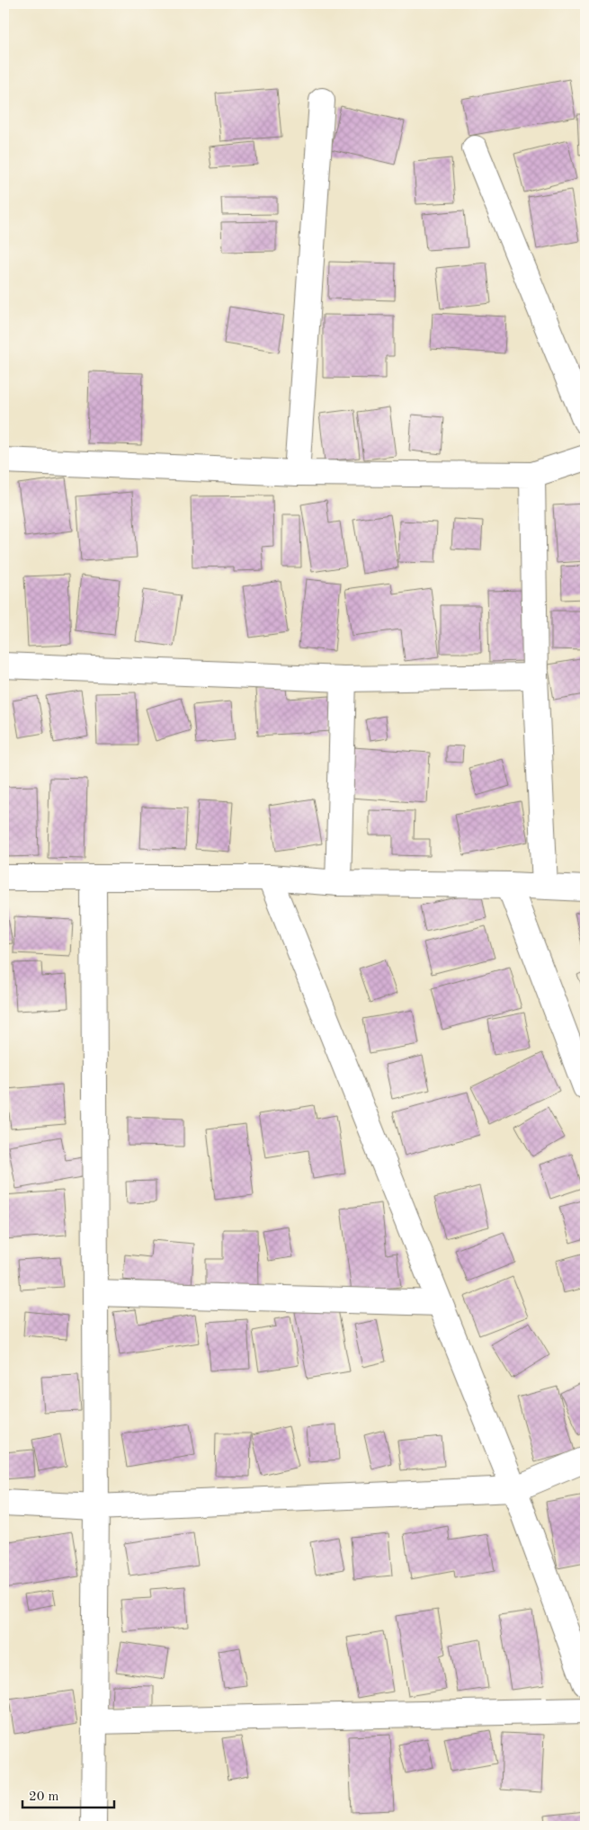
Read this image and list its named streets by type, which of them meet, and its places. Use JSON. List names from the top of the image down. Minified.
{"scale_bar":"20 m"}
